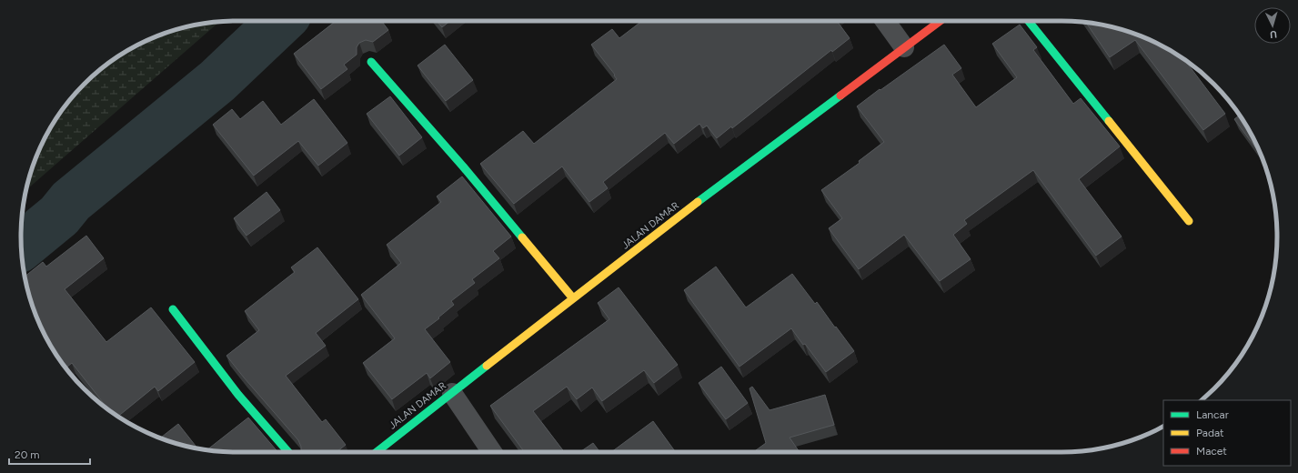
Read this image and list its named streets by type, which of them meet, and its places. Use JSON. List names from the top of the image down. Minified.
{"streets":{"street":["JALAN DAMAR"]},"legend":["Lancar","Padat","Macet"],"scale_bar":"20 m","north":"bottom"}
